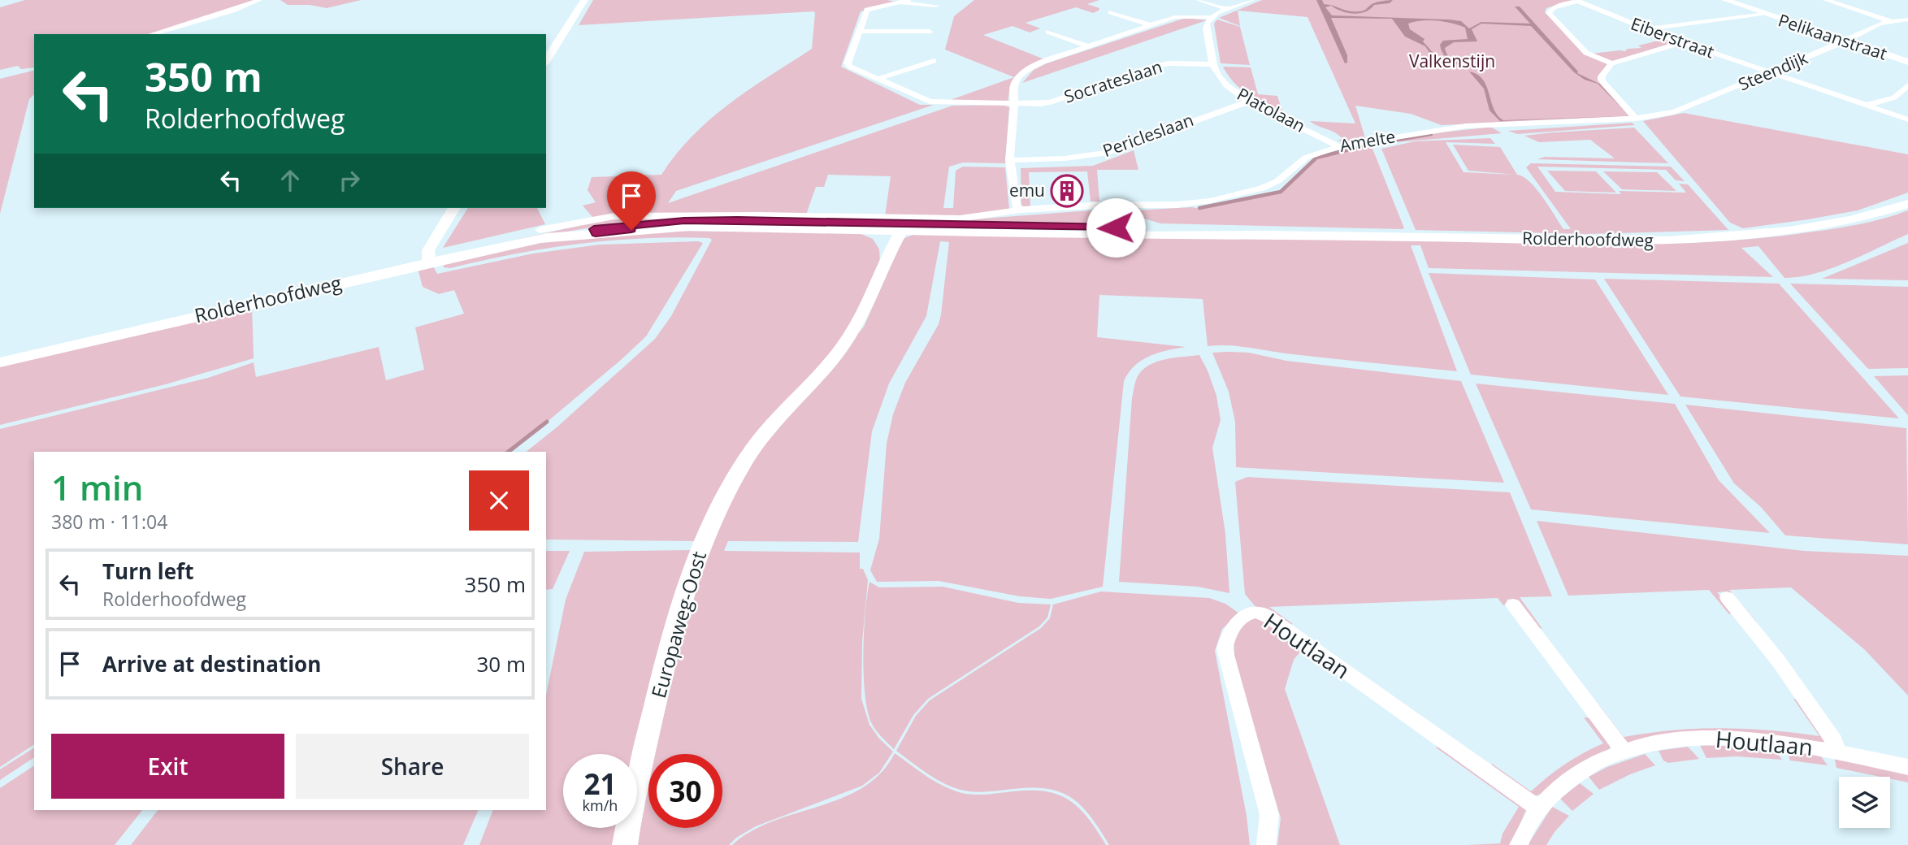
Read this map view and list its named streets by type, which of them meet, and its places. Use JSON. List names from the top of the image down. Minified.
{"streets":{"main road":["Pelikaanstraat","Rolderhoofdweg","Europaweg-Oost"],"street":["Eiberstraat","Steendijk","Socrateslaan","Platolaan","Pericleslaan","Amelte","Houtlaan"]},"crossings":[["Pelikaanstraat","Steendijk"],["Eiberstraat","Steendijk"],["Steendijk","Amelte"],["Socrateslaan","Platolaan"],["Platolaan","Pericleslaan"],["Platolaan","Amelte"],["Amelte","Rolderhoofdweg"],["Rolderhoofdweg","Europaweg-Oost"]],"parks":["Valkenstijn"],"places":{"building":["emu"]},"page":{"turn":["350 m","Rolderhoofdweg"],"heading":["1 min","380 m · 11:04"],"list":[{"name":"Turn left","note":"Rolderhoofdweg","value":"350 m"},{"name":"Arrive at destination","value":"30 m"}],"buttons":["Exit","Share"],"speed":"21 km/h","limit":"30"}}
